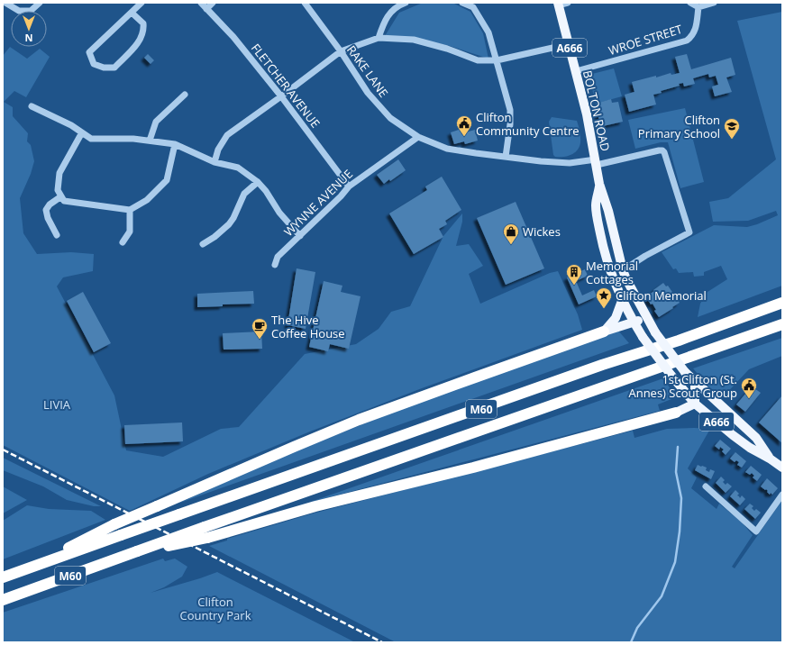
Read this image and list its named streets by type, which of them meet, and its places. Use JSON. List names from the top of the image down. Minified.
{"streets":{"highway":["M60"],"main road":["A666","BOLTON ROAD"],"street":["WROE STREET","RAKE LANE","FLETCHER AVENUE","WYNNE AVENUE"]},"crossings":[["WROE STREET","BOLTON ROAD"],["A666","BOLTON ROAD"],["RAKE LANE","BOLTON ROAD"],["RAKE LANE","WYNNE AVENUE"],["FLETCHER AVENUE","WYNNE AVENUE"]],"parks":["LIVIA","Clifton Country Park"],"places":{"public building":["Clifton Community Centre","1st Clifton (St. Annes) Scout Group"],"school or university":["Clifton Primary School"],"shop":["Wickes"],"building":["Memorial Cottages"],"place":["Clifton Memorial"],"cafe":["The Hive Coffee House"]},"north":"bottom"}
